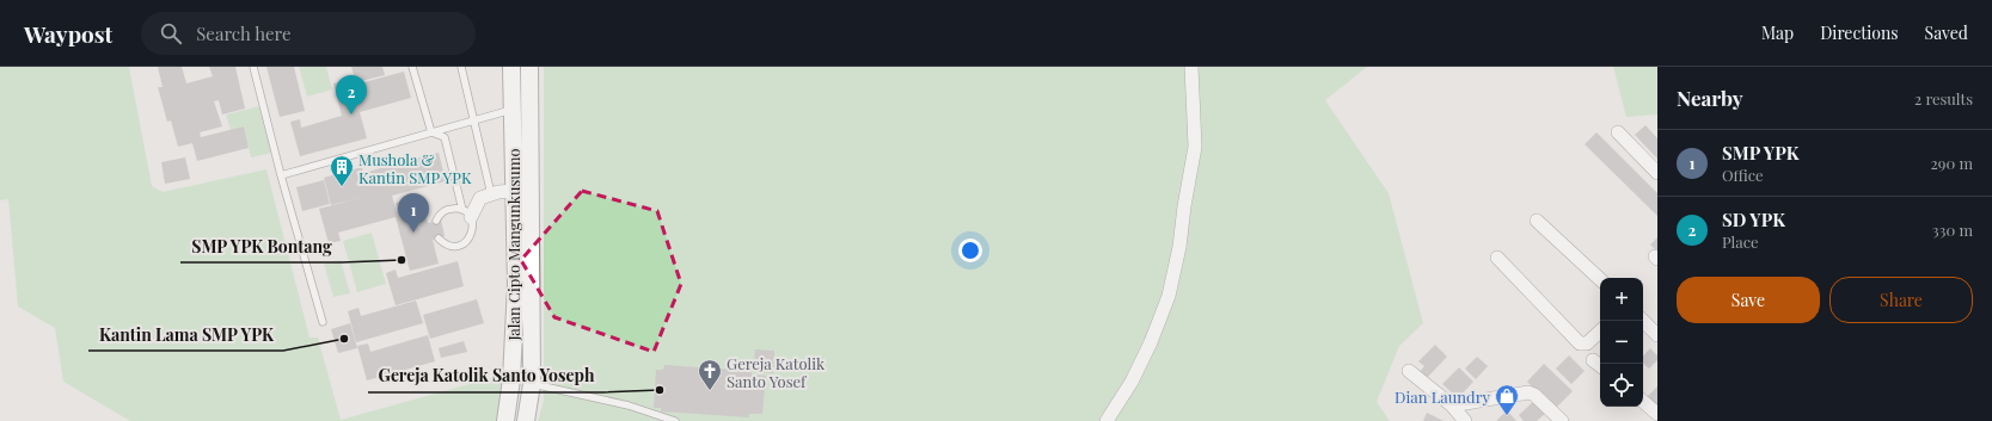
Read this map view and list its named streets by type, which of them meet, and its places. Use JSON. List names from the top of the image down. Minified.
{"streets":{"street":["Jalan Cipto Mangunkusumo"]},"places":{"building":["Mushola & Kantin SMP YPK"],"other":["SMP YPK Bontang","Kantin Lama SMP YPK","Gereja Katolik Santo Yoseph"],"church":["Gereja Katolik Santo Yosef"],"shop":["Dian Laundry"]},"page":{"header":"Waypost","search":"Search here","nav":["Map","Directions","Saved"],"heading":["Nearby","2 results"],"pins":["2","1"],"list":[{"mark":"1","name":"SMP YPK","note":"Office","value":"290 m"},{"mark":"2","name":"SD YPK","note":"Place","value":"330 m"}],"buttons":["Save","Share"],"map_buttons":["+","−"]}}
